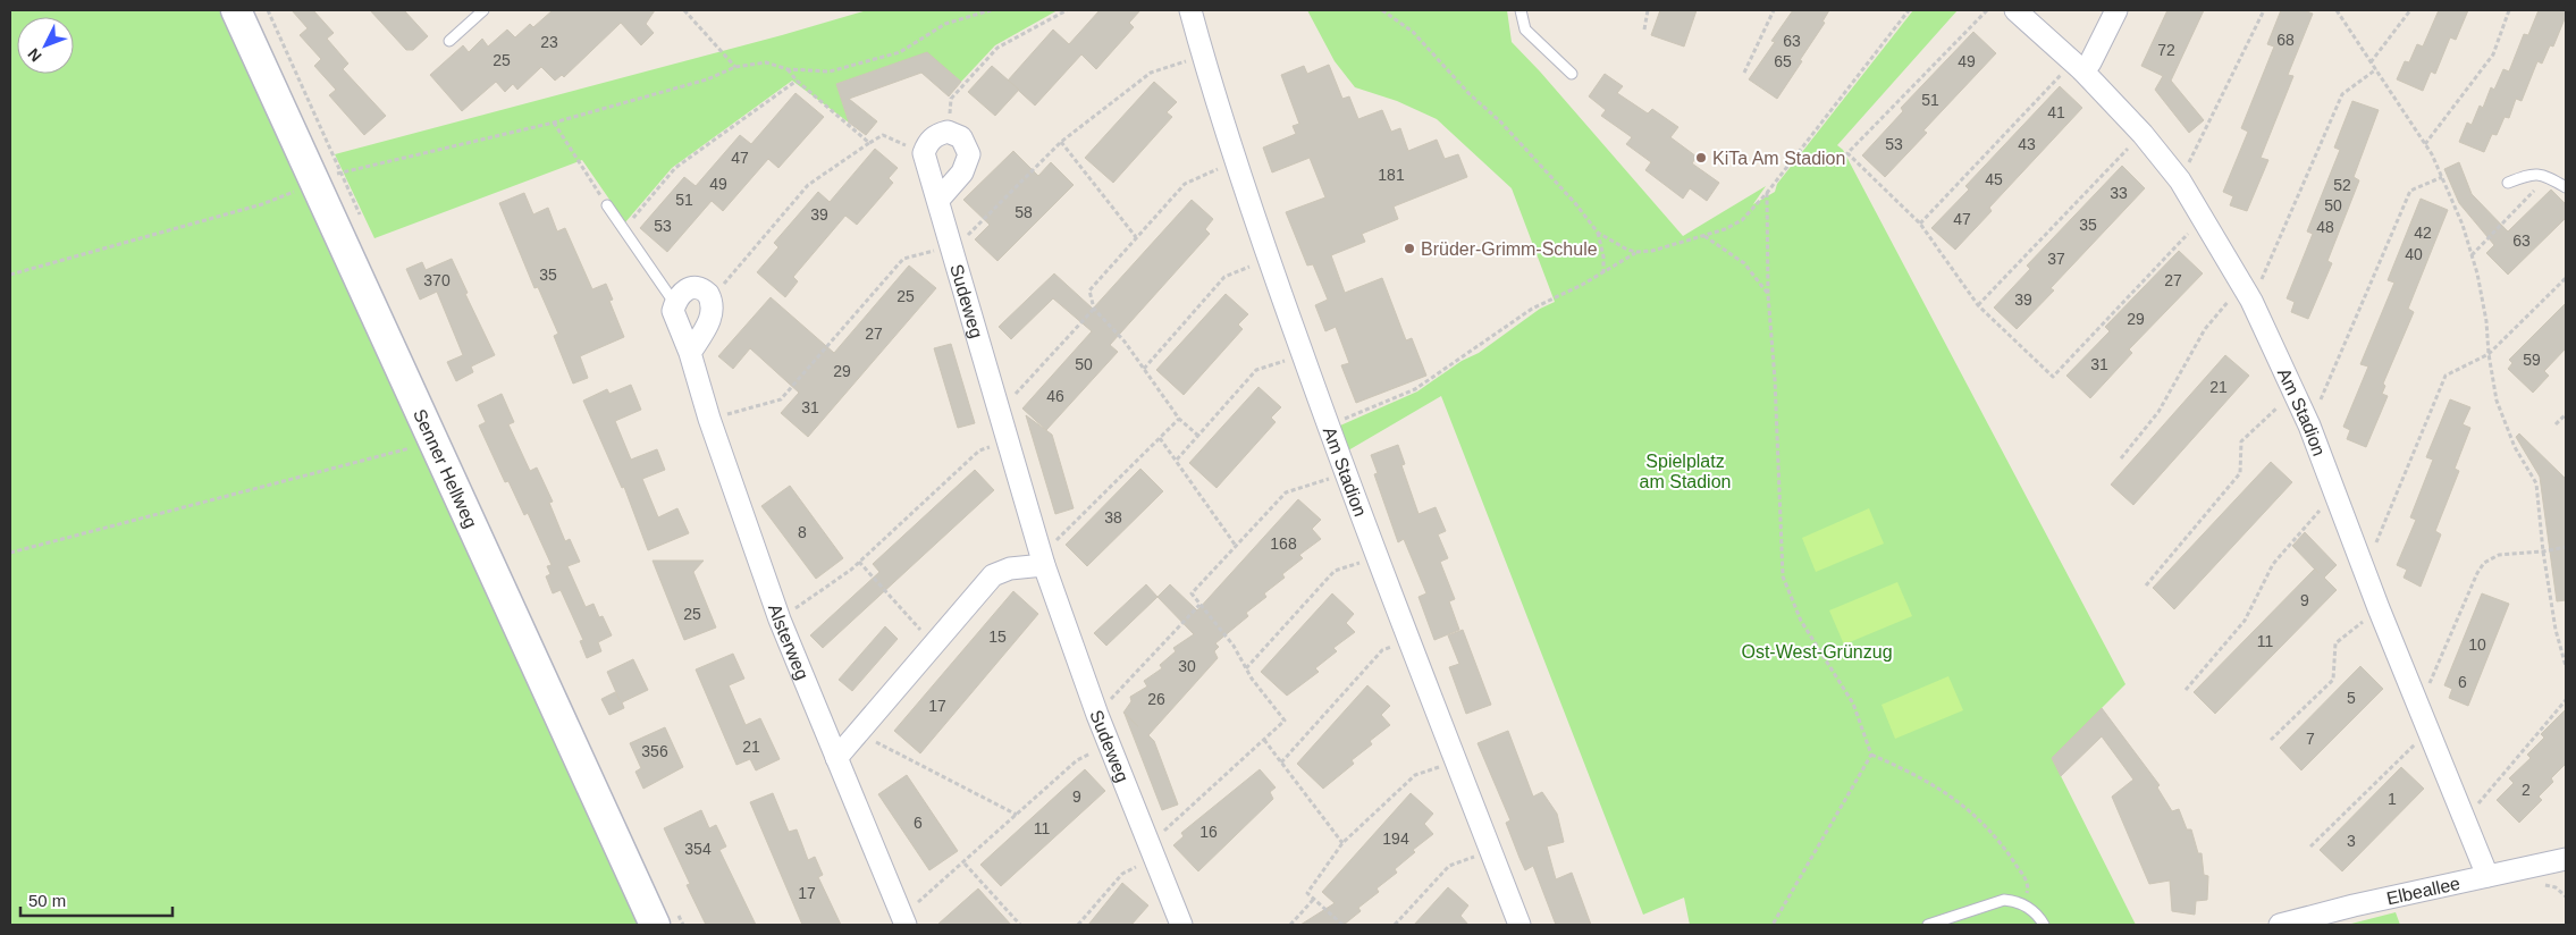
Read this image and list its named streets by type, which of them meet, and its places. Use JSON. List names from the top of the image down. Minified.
{"streets":{"street":["Sudeweg","Am Stadion","Senner Hellweg","Alsterweg","Elbeallee"]},"crossings":[["Am Stadion","Elbeallee"]],"parks":["Spielplatz am Stadion","Ost-West-Grünzug"],"places":["KiTa Am Stadion","Brüder-Grimm-Schule"],"house_numbers":["68","63","23","72","25","65","49","51","41","53","43","47","181","45","49","52","33","51","50","58","39","47","35","53","48","42","63","40","37","35","370","27","25","39","29","27","59","50","31","29","21","46","31","38","8","168","9","25","15","11","10","30","6","5","26","17","7","21","356","2","9","1","6","11","16","194","3","354","17"],"scale_bar":"50 m","north":"bottom left"}
